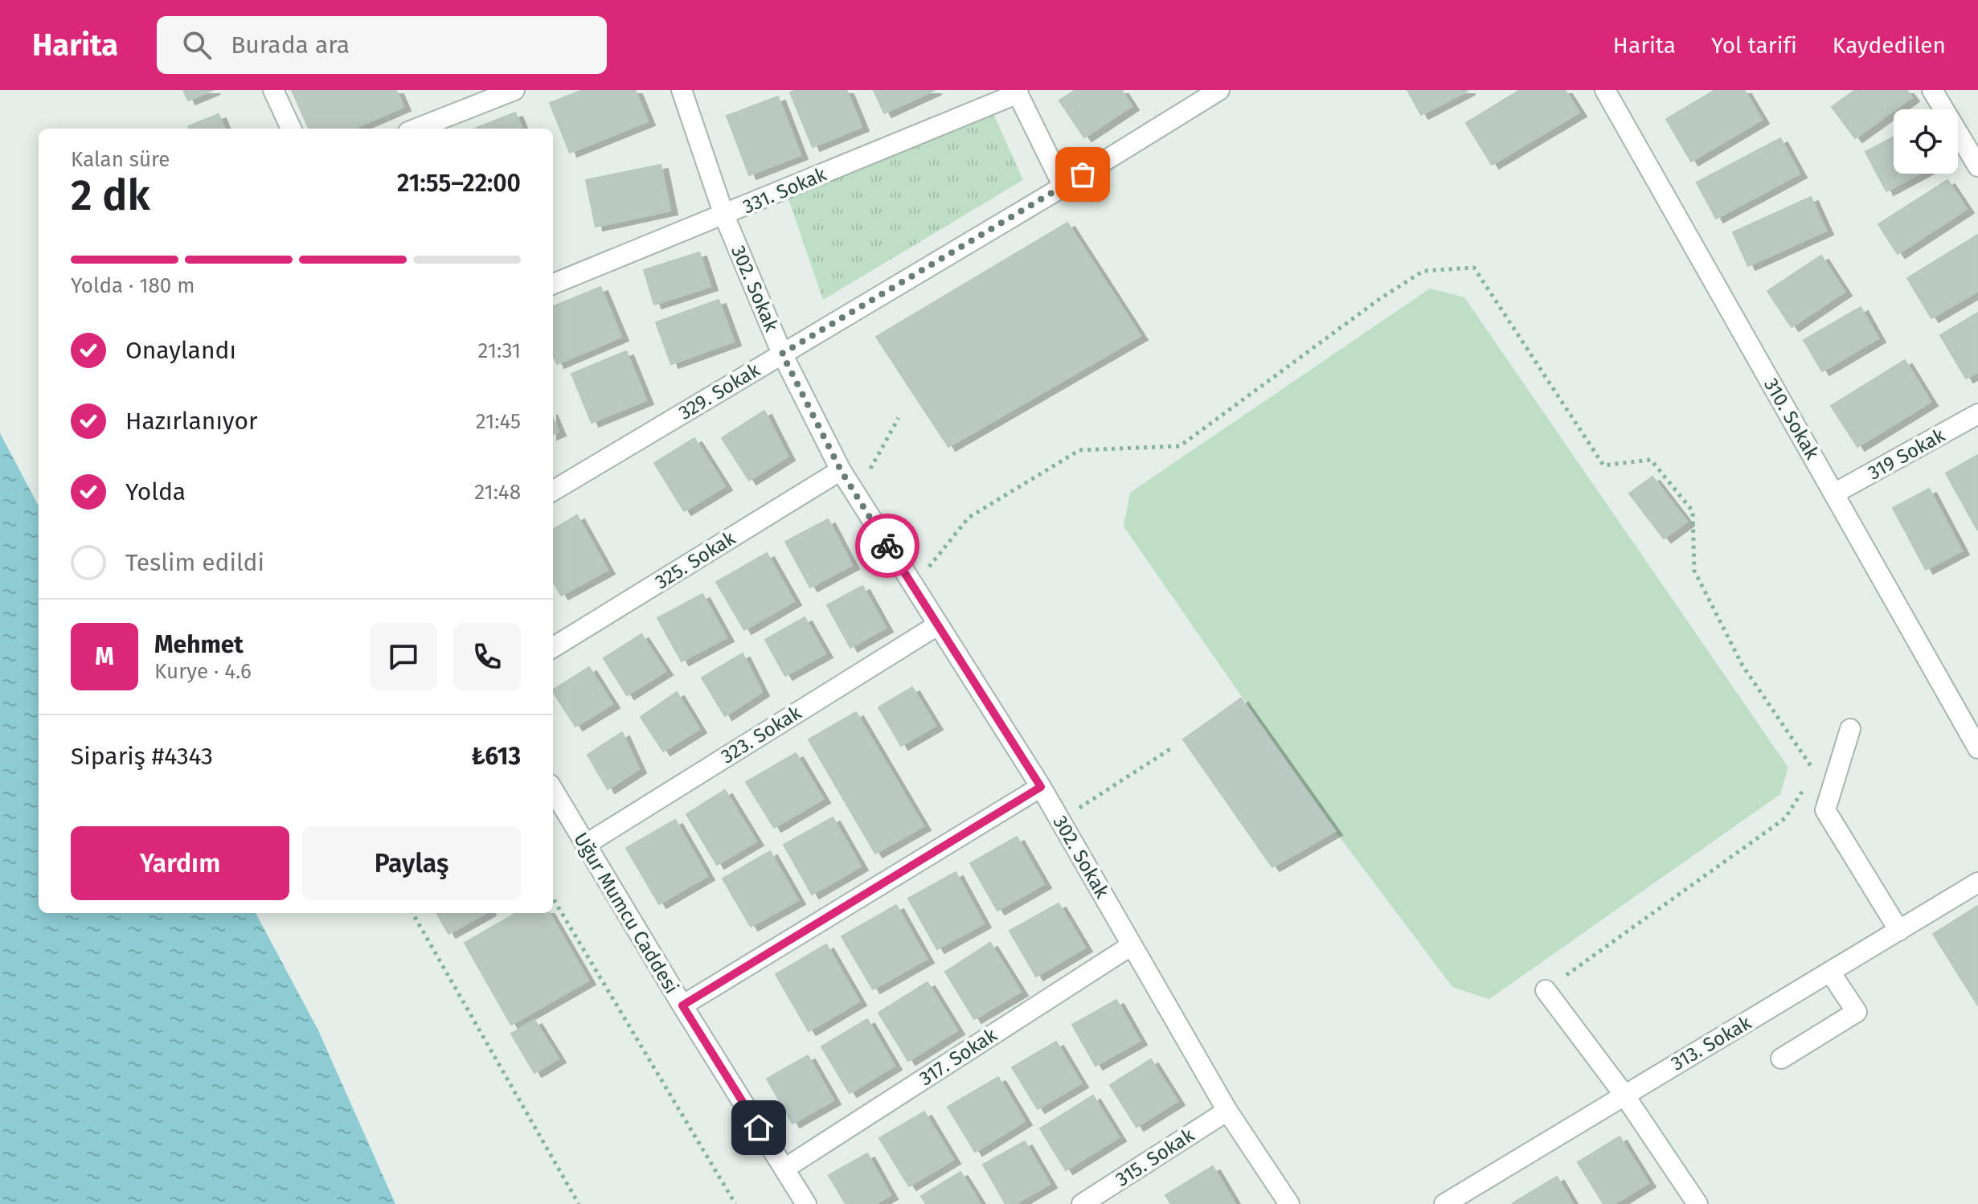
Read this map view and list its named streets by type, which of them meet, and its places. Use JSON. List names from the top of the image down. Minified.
{"streets":{"street":["331. Sokak","302. Sokak","329. Sokak","310. Sokak","319 Sokak","325. Sokak","323. Sokak","Uğur Mumcu Caddesi","313. Sokak","317. Sokak","315. Sokak"]},"crossings":[["331. Sokak","302. Sokak"],["302. Sokak","329. Sokak"],["302. Sokak","325. Sokak"],["302. Sokak","323. Sokak"],["302. Sokak","317. Sokak"],["302. Sokak","315. Sokak"],["310. Sokak","319 Sokak"],["323. Sokak","Uğur Mumcu Caddesi"],["Uğur Mumcu Caddesi","317. Sokak"]],"page":{"header":"Harita","search":"Burada ara","nav":["Harita","Yol tarifi","Kaydedilen"],"heading":["2 dk","Kalan süre","21:55–22:00"],"panel":["Mehmet","Kurye · 4.6","Sipariş #4343","₺613"],"bar":"Yolda · 180 m","list":[["Onaylandı","21:31"],["Hazırlanıyor","21:45"],["Yolda","21:48"],"Teslim edildi"],"round":"M","buttons":["Yardım","Paylaş"]}}
